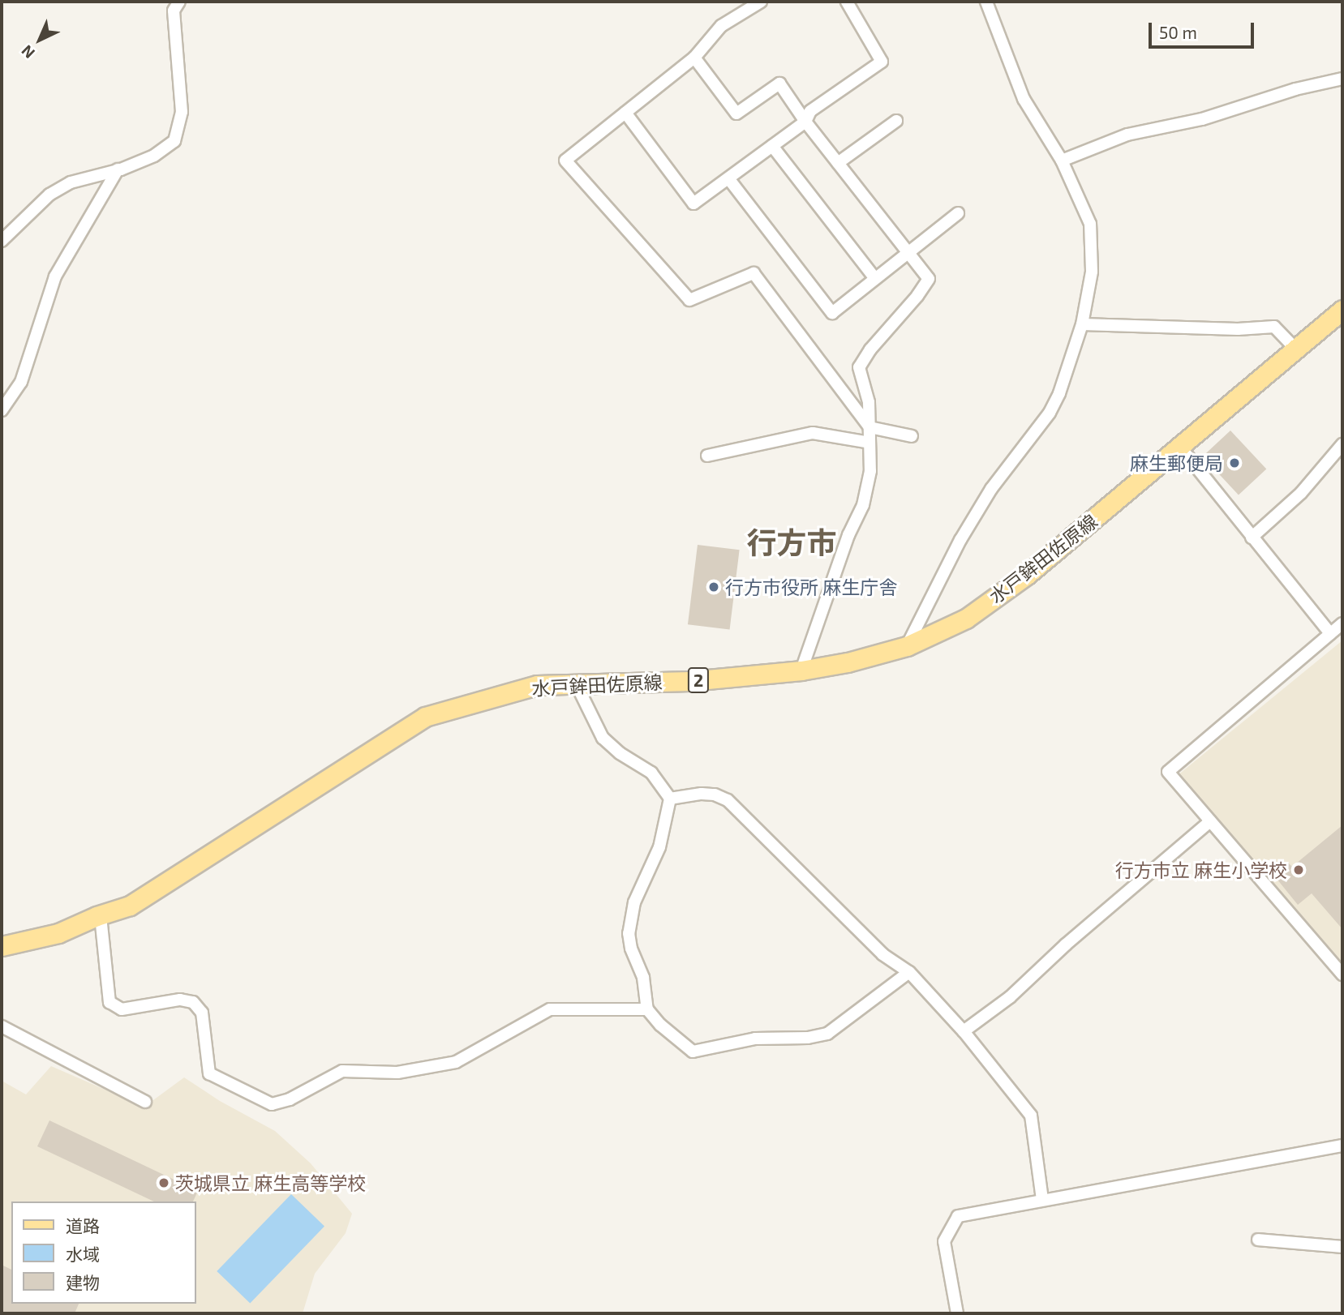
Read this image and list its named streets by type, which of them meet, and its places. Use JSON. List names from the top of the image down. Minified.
{"streets":{"main road":["水戸鉾田佐原線","2"]},"districts":["行方市"],"places":["麻生郵便局","行方市役所 麻生庁舎","行方市立 麻生小学校","茨城県立 麻生高等学校"],"legend":["道路","水域","建物"],"scale_bar":"50 m","north":"bottom left"}
